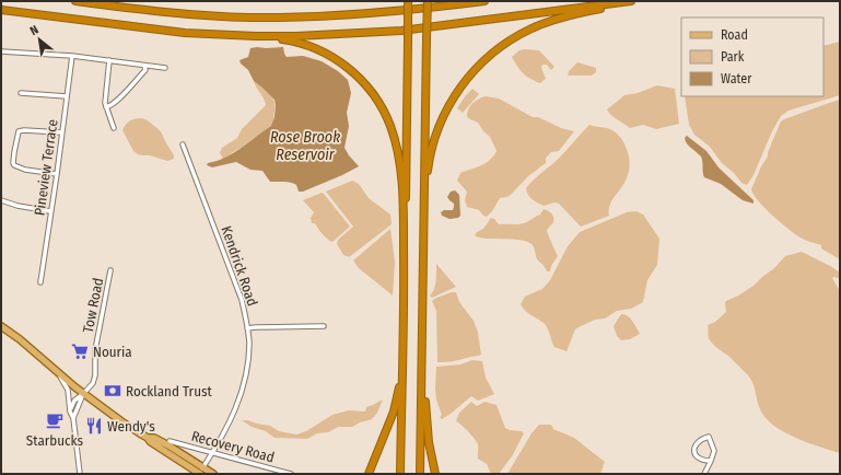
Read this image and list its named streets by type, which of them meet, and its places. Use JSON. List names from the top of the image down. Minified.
{"streets":{"street":["Pineview Terrace","Kendrick Road","Tow Road","Recovery Road"]},"crossings":[["Kendrick Road","Recovery Road"]],"water":["Rose Brook Reservoir"],"places":{"supermarket":["Nouria"],"bank":["Rockland Trust"],"cafe":["Starbucks"],"restaurant":["Wendy's"]},"legend":["Road","Park","Water"],"north":"top left"}
